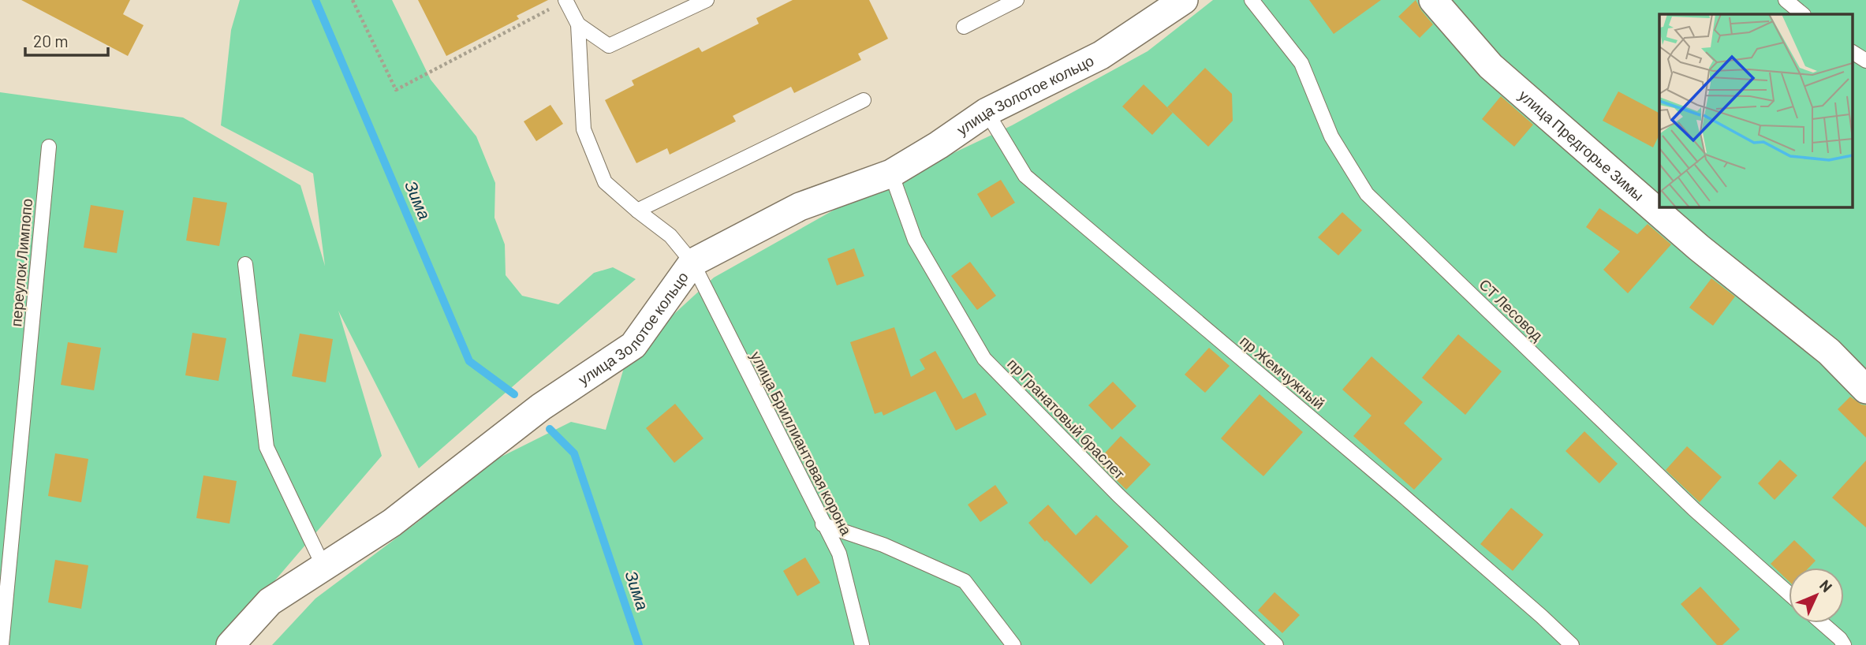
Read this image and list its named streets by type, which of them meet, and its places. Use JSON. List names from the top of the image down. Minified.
{"streets":{"street":["улица Золотое кольцо","улица Предгорье Зимы"],"lane":["переулок Лимпопо","СТ Лесовод","пр Жемчужный","пр Гранатовый браслет","улица Бриллиантовая корона"]},"crossings":[["улица Золотое кольцо","пр Жемчужный"],["улица Золотое кольцо","пр Гранатовый браслет"],["улица Золотое кольцо","улица Бриллиантовая корона"]],"water":["Зима"],"scale_bar":"20 m","north":"top right"}
